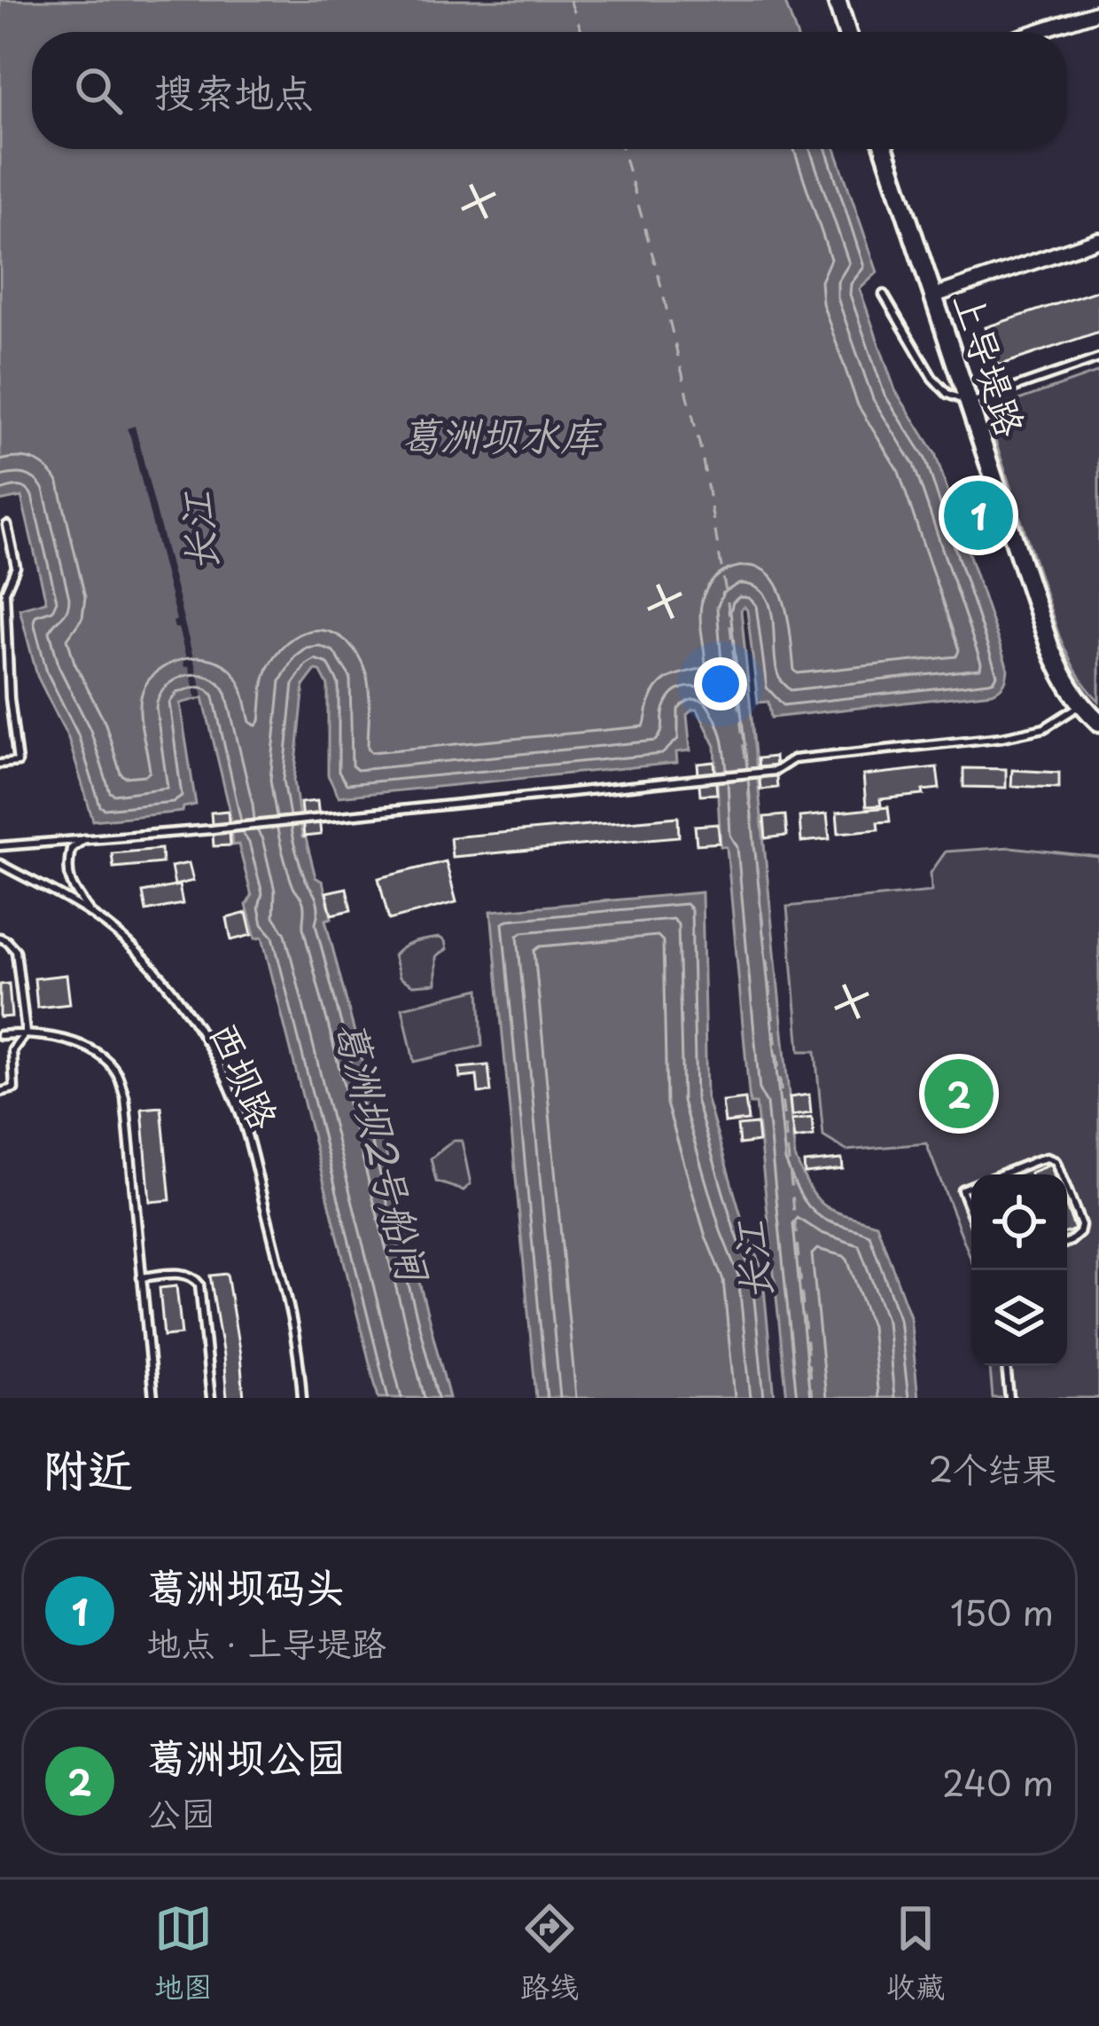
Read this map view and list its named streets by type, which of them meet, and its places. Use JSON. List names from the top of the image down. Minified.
{"streets":{"street":["上导堤路"],"lane":["西坝路"]},"water":["葛洲坝水库","长江","葛洲坝2号船闸"],"page":{"search":"搜索地点","pins":["1","2"],"heading":["附近","2个结果"],"list":[{"mark":"1","name":"葛洲坝码头","note":"地点 · 上导堤路","value":"150 m"},{"mark":"2","name":"葛洲坝公园","note":"公园","value":"240 m"}],"nav":["地图","路线","收藏"]}}
